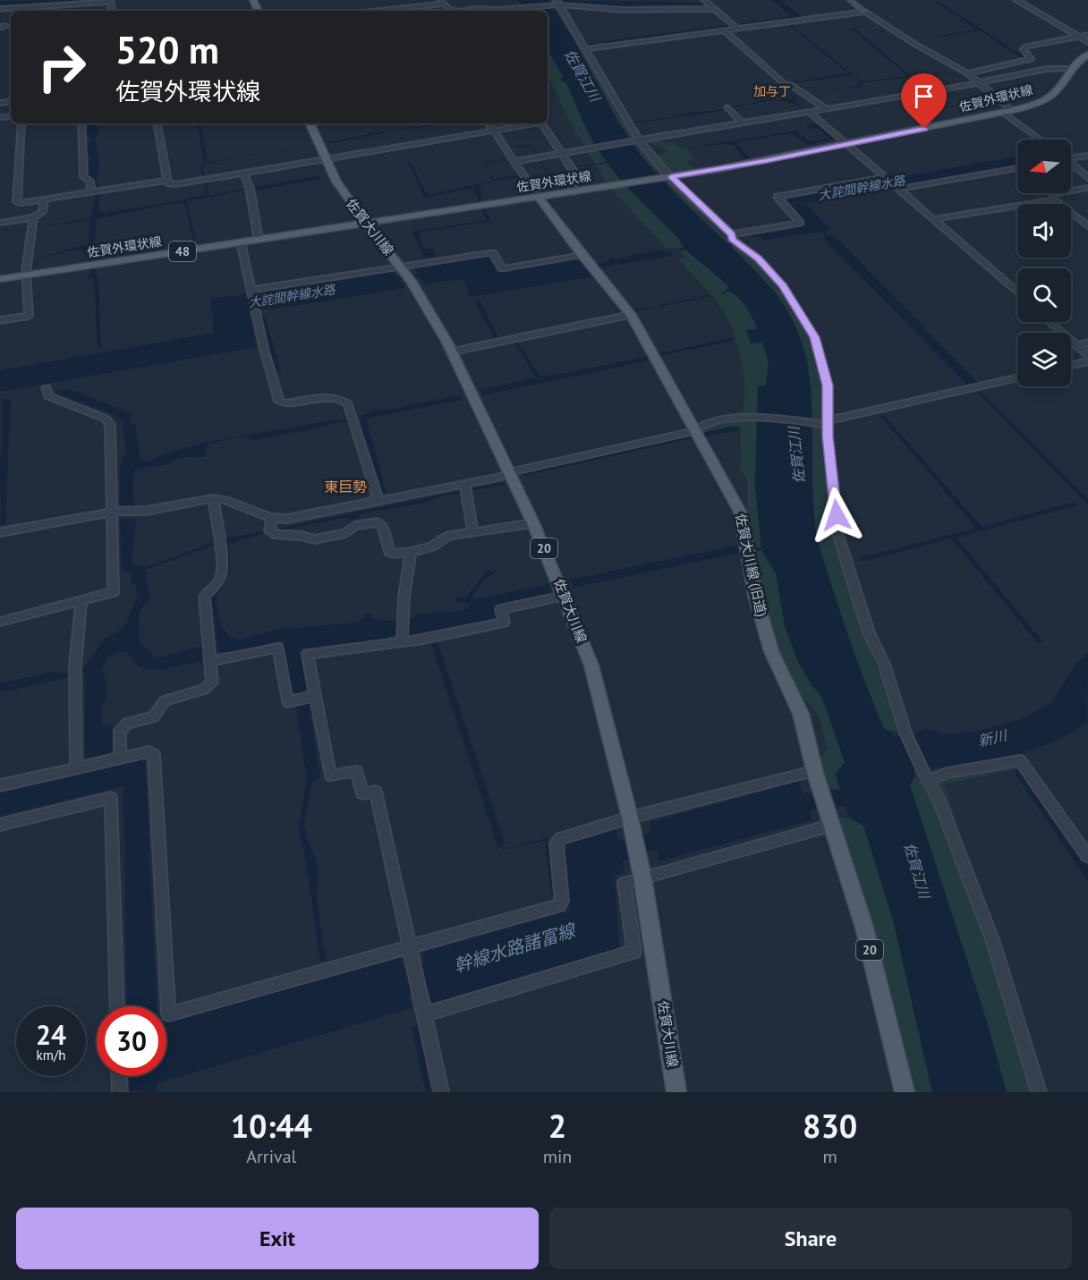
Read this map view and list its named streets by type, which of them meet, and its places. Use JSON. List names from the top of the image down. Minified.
{"streets":{"main road":["佐賀外環状線","佐賀大川線","48","20","佐賀大川線 (旧道)"]},"crossings":[["佐賀外環状線","佐賀大川線"],["佐賀外環状線","20"],["20","佐賀大川線 (旧道)"]],"districts":["加与丁","東巨勢"],"water":["佐賀江川","大詫間幹線水路","新川","幹線水路諸富線"],"north":"left","page":{"turn":["520 m","佐賀外環状線"],"speed":"24 km/h","limit":"30","eta":["10:44","Arrival","2","min","830","m"],"buttons":["Exit","Share"]}}
